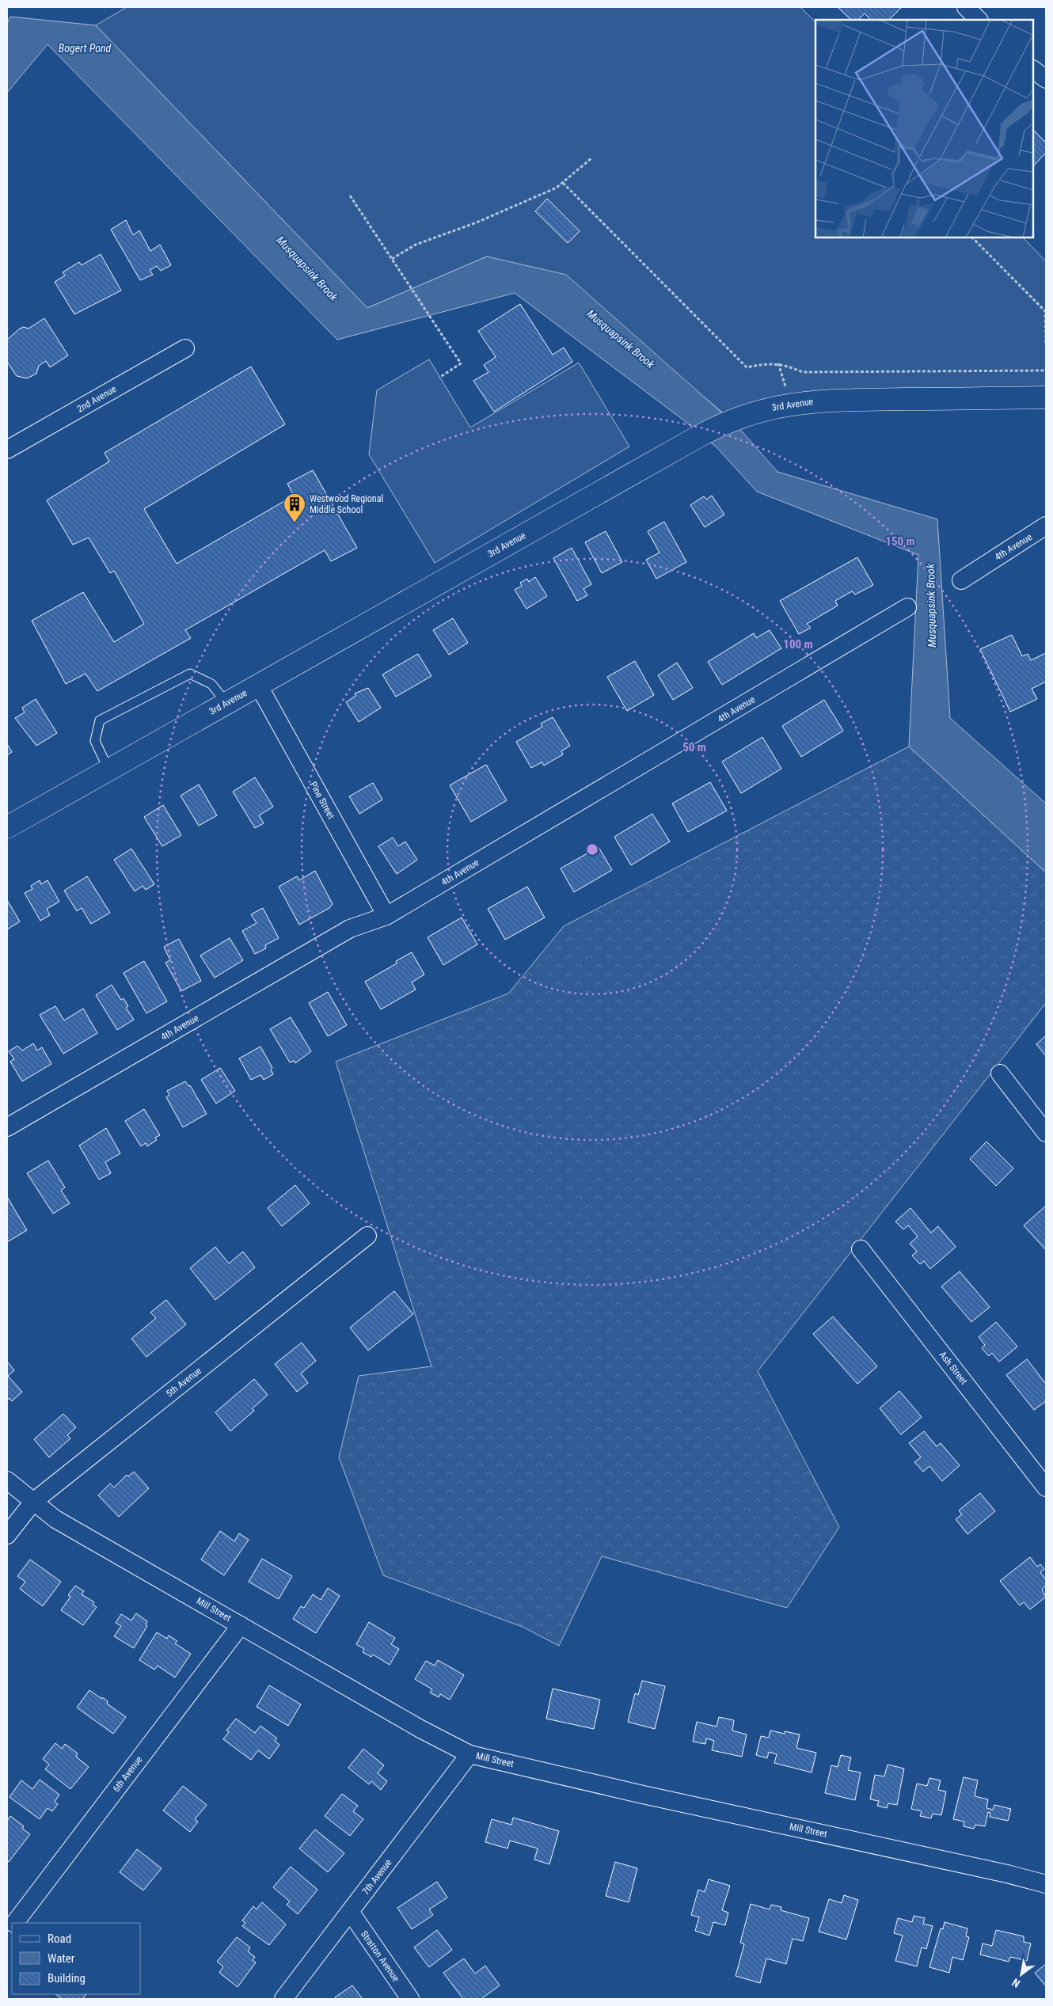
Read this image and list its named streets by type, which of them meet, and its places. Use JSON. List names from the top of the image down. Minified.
{"streets":{"main road":["3rd Avenue"],"street":["2nd Avenue","4th Avenue","Pine Street","Ash Street","5th Avenue","Mill Street","6th Avenue","7th Avenue","Stratton Avenue"]},"crossings":[["3rd Avenue","Pine Street"],["4th Avenue","Pine Street"],["5th Avenue","Mill Street"],["Mill Street","6th Avenue"],["Mill Street","7th Avenue"],["7th Avenue","Stratton Avenue"]],"water":["Bogert Pond","Musquapsink Brook"],"places":{"building":["Westwood Regional Middle School"]},"legend":["Road","Water","Building"],"north":"bottom left","rings":["150 m","100 m","50 m"]}
